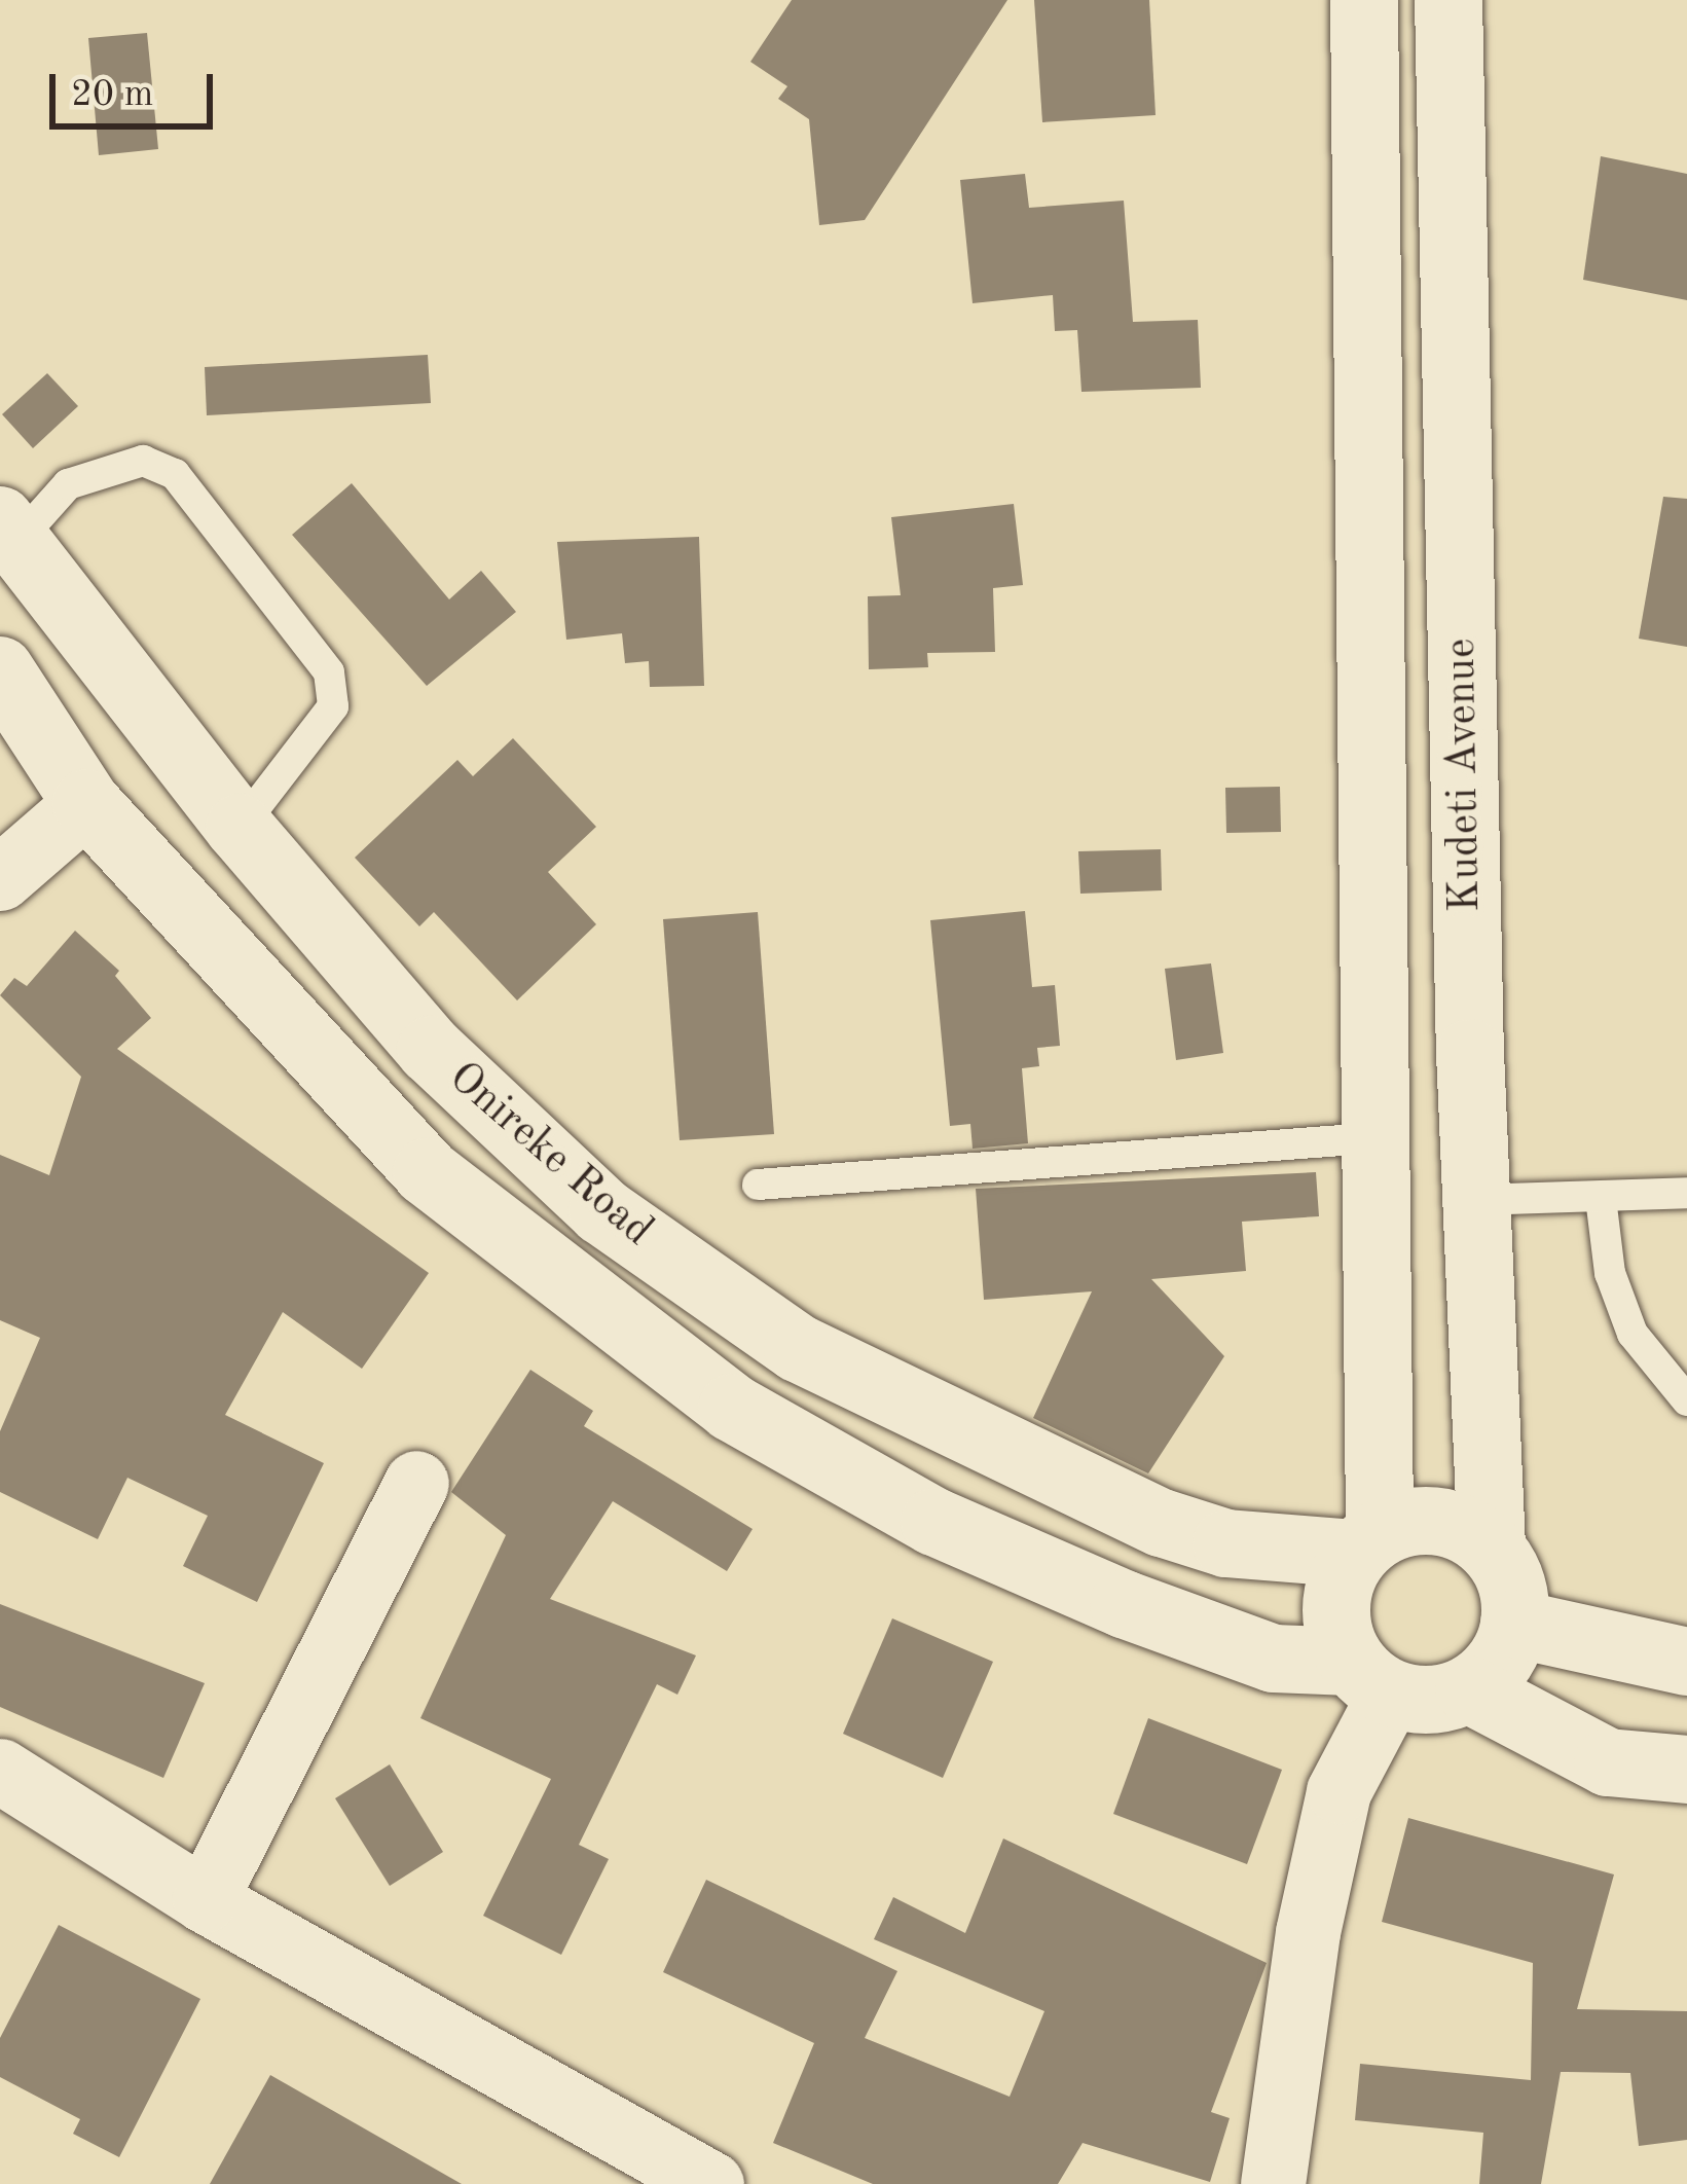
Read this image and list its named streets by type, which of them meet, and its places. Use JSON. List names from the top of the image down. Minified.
{"streets":{"main road":["Kudeti Avenue","Onireke Road"]},"crossings":[["Kudeti Avenue","Onireke Road"]],"scale_bar":"20 m"}
